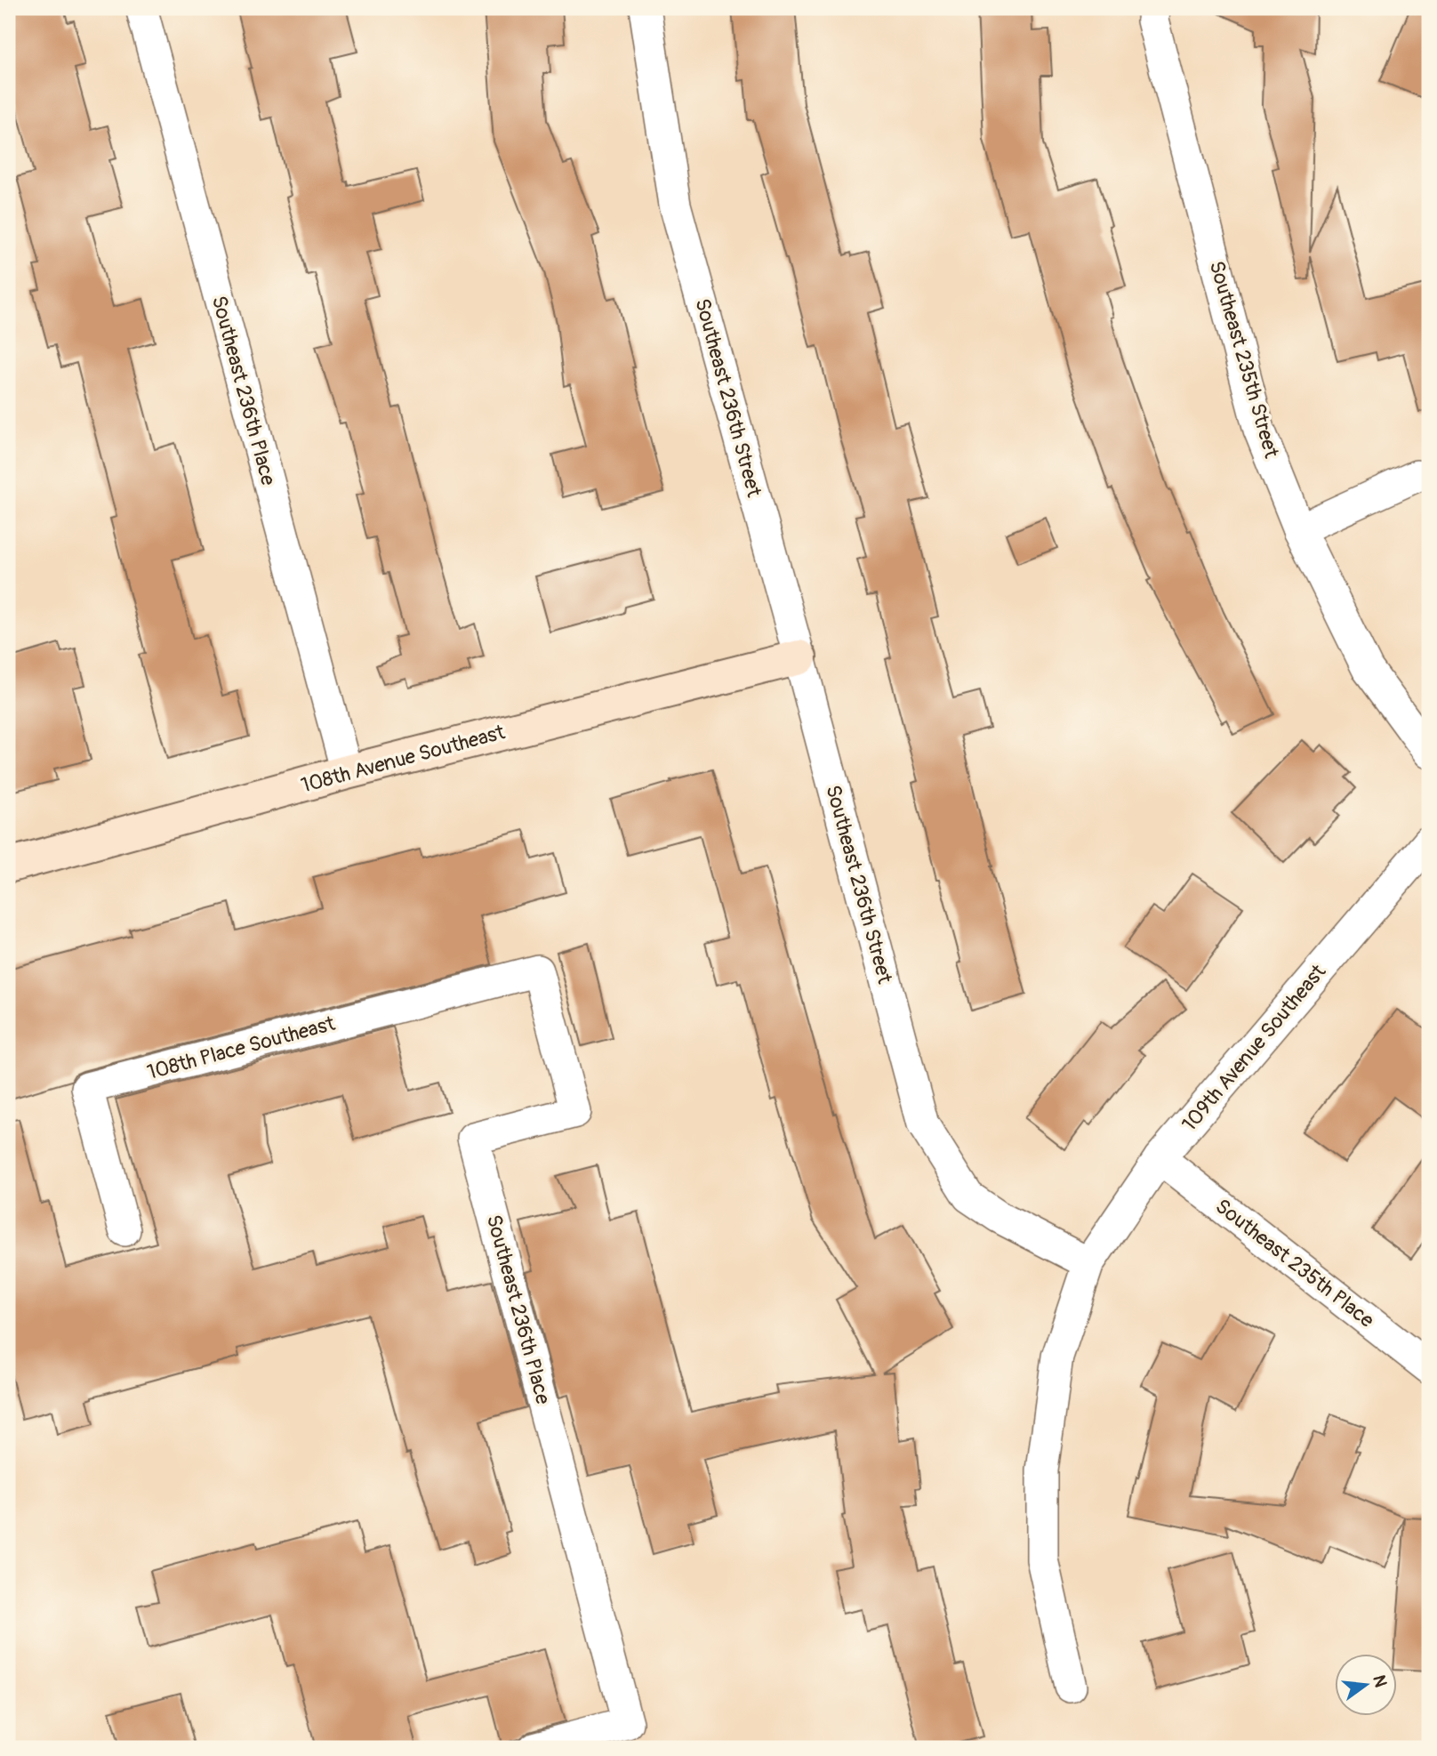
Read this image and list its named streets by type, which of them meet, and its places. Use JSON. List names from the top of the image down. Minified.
{"streets":{"street":["Southeast 235th Street","Southeast 236th Place","Southeast 236th Street","108th Avenue Southeast","108th Place Southeast","109th Avenue Southeast","Southeast 235th Place"]},"crossings":[["Southeast 236th Place","108th Avenue Southeast"],["Southeast 236th Place","108th Place Southeast"],["Southeast 236th Street","108th Avenue Southeast"],["Southeast 236th Street","109th Avenue Southeast"],["109th Avenue Southeast","Southeast 235th Place"]],"north":"right"}
